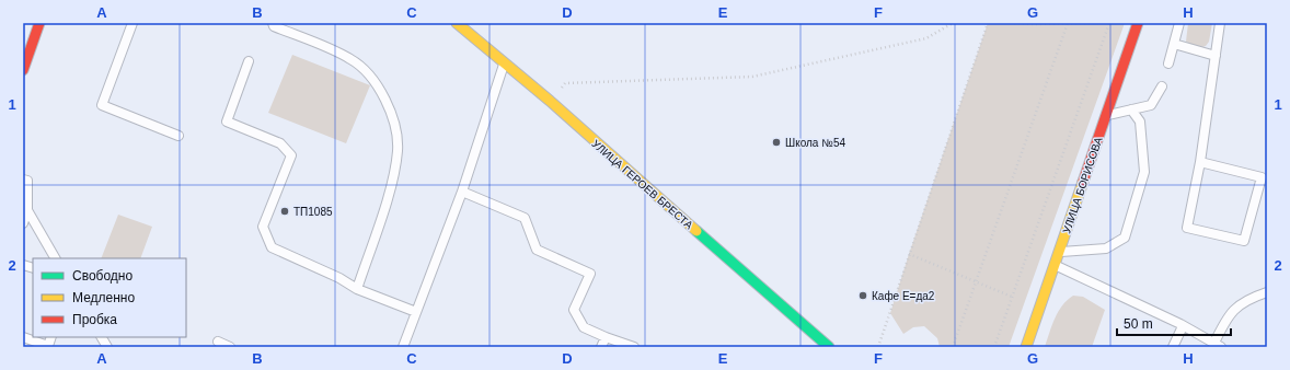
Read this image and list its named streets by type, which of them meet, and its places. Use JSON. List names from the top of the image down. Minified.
{"streets":{"street":["УЛИЦА ГЕРОЕВ БРЕСТА","УЛИЦА БОРИСОВА"]},"places":["Школа №54","ТП1085","Кафе Е=да2"],"legend":["Свободно","Медленно","Пробка"],"scale_bar":"50 m","grid":{"columns":["A","B","C","D","E","F","G","H"],"rows":["1","2"]}}
